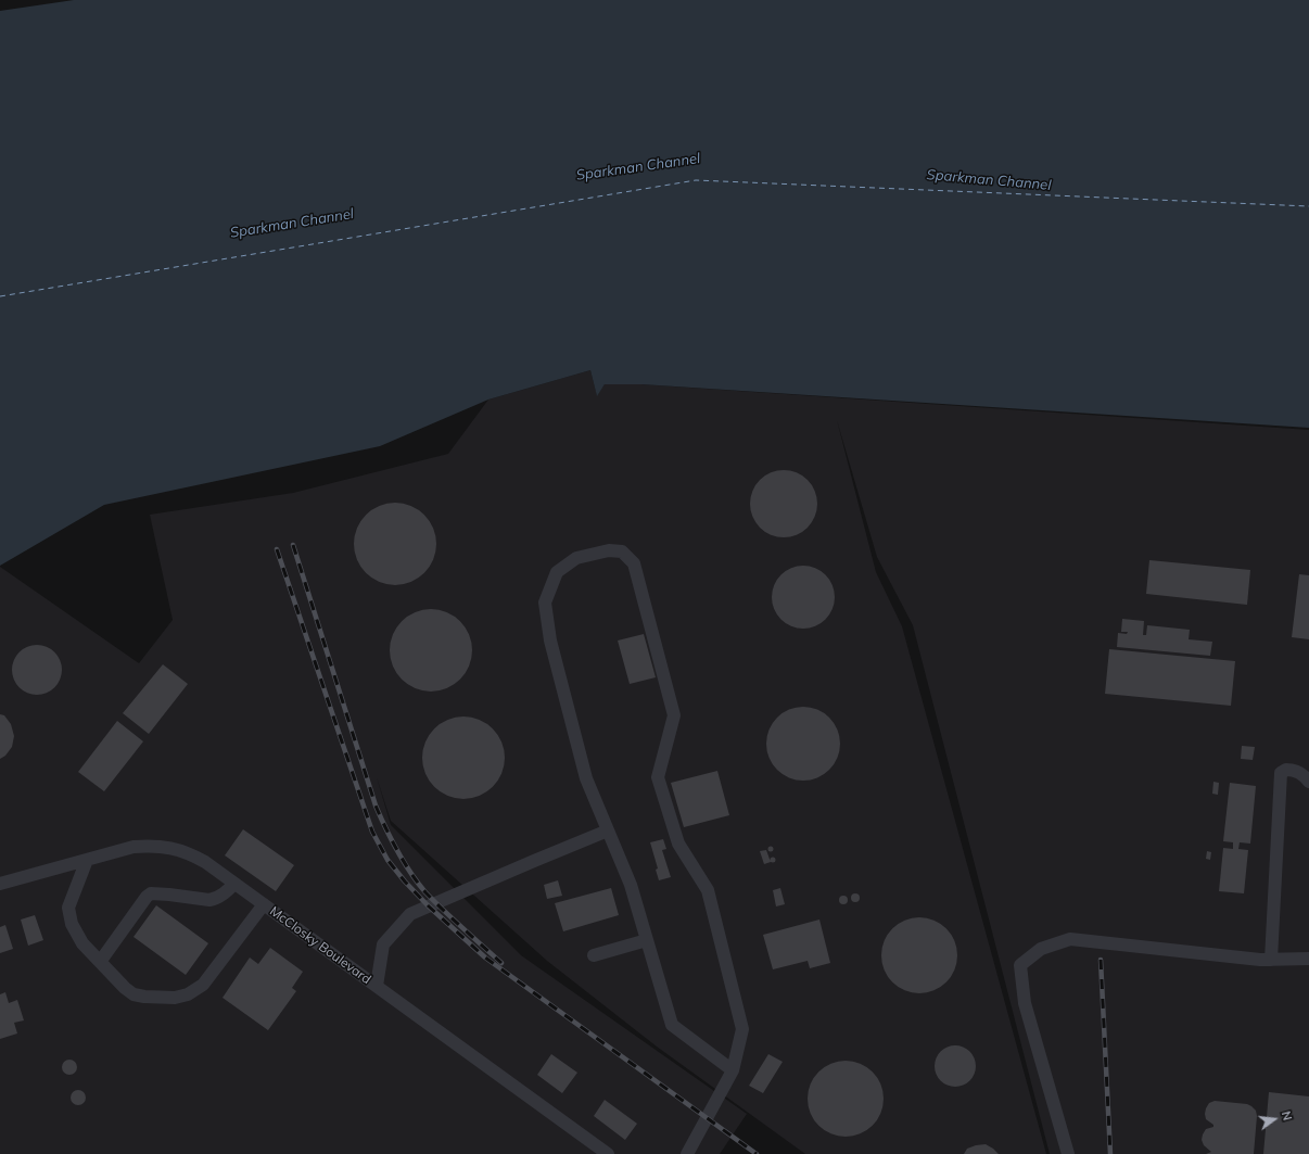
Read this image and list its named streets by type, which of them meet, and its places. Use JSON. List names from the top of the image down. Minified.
{"streets":{"street":["McClosky Boulevard"]},"water":["Sparkman Channel"],"north":"right"}
